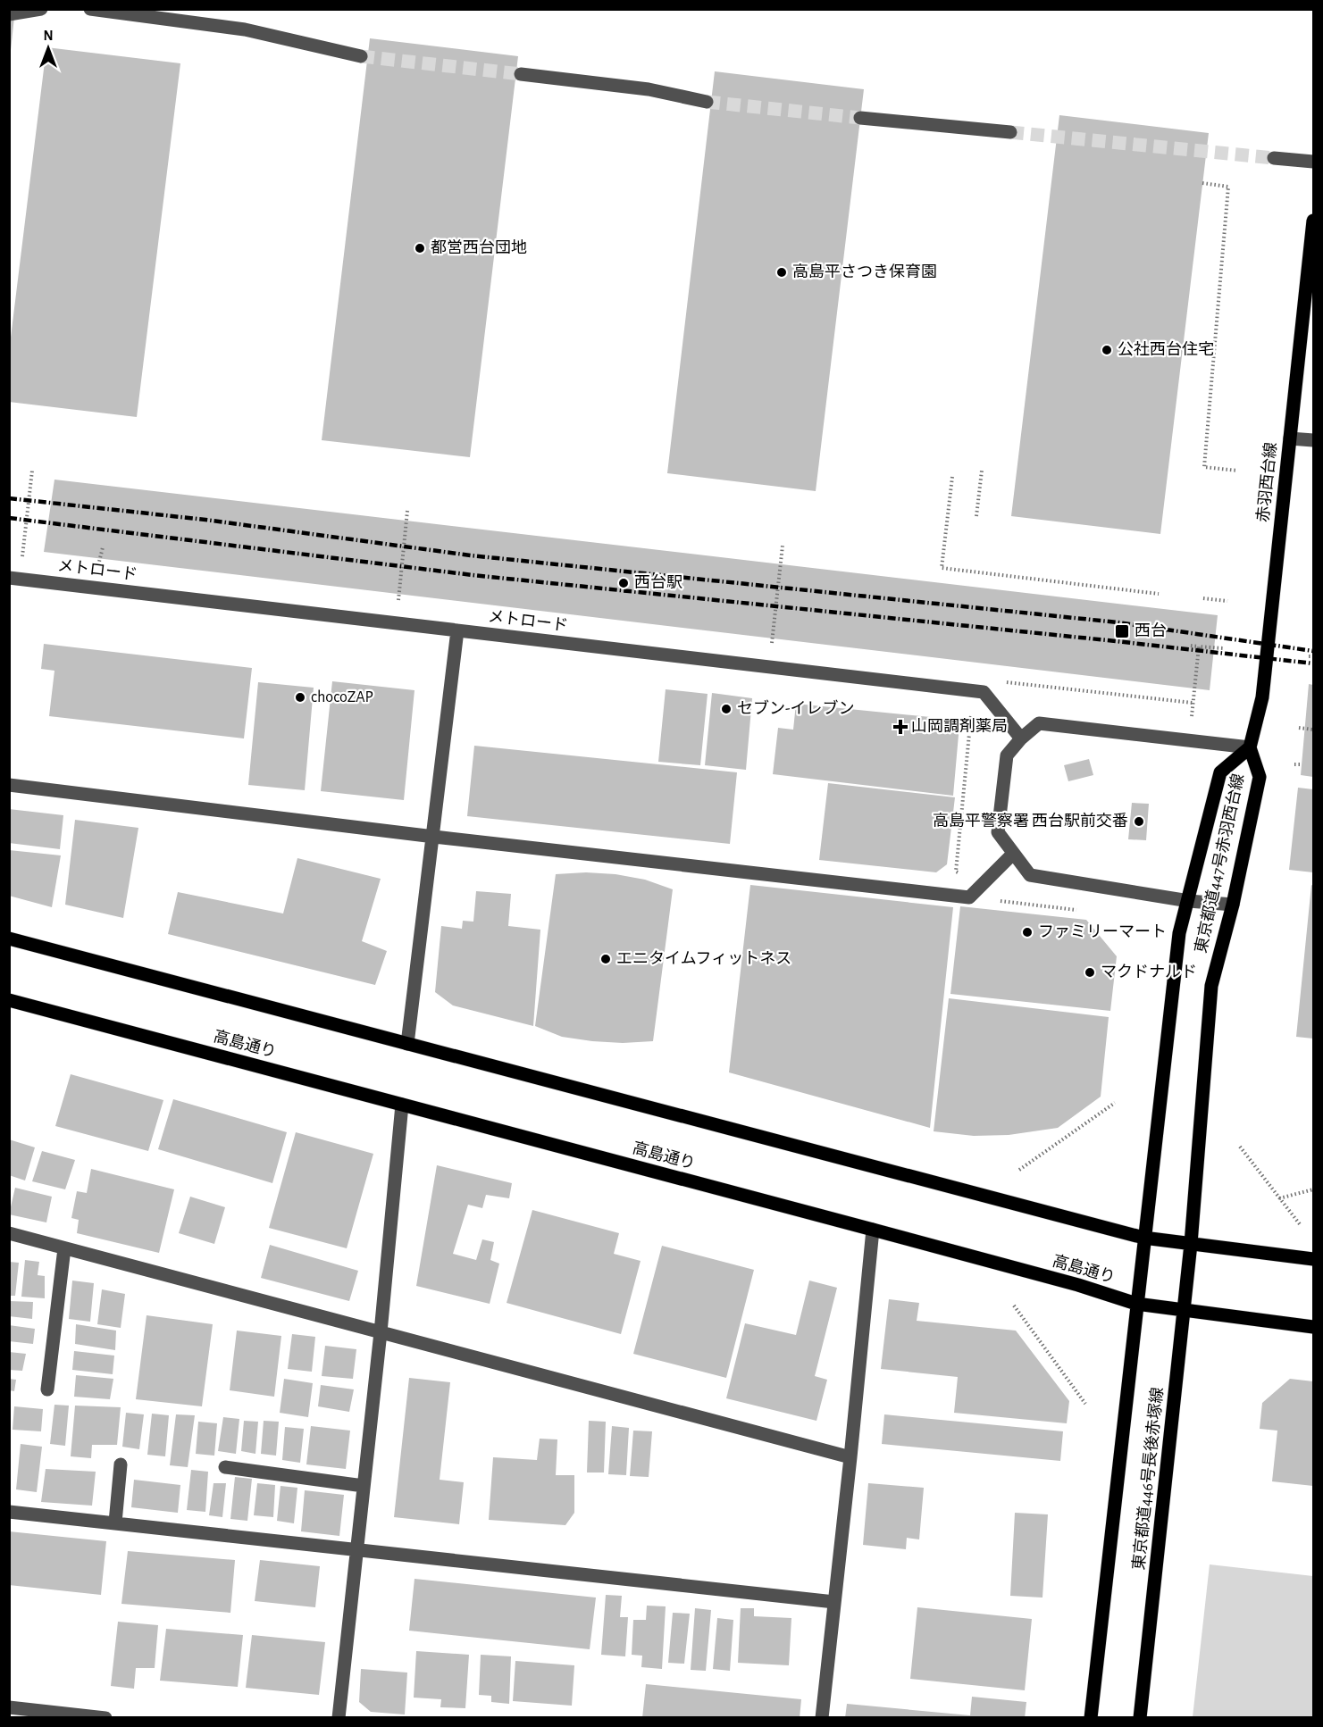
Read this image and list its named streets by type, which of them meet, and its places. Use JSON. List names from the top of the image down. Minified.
{"streets":{"main road":["赤羽西台線","東京都道447号赤羽西台線","高島通り","東京都道446号長後赤塚線"],"street":["メトロード"]},"crossings":[["赤羽西台線","東京都道447号赤羽西台線"],["東京都道447号赤羽西台線","高島通り"],["東京都道447号赤羽西台線","東京都道446号長後赤塚線"],["高島通り","東京都道446号長後赤塚線"]],"places":{"other":["都営西台団地","高島平さつき保育園","公社西台住宅","西台駅","chocoZAP","セブン-イレブン","高島平警察署 西台駅前交番","ファミリーマート","エニタイムフィットネス","マクドナルド"],"transit":["西台"],"health":["山岡調剤薬局"]},"north":"top"}
